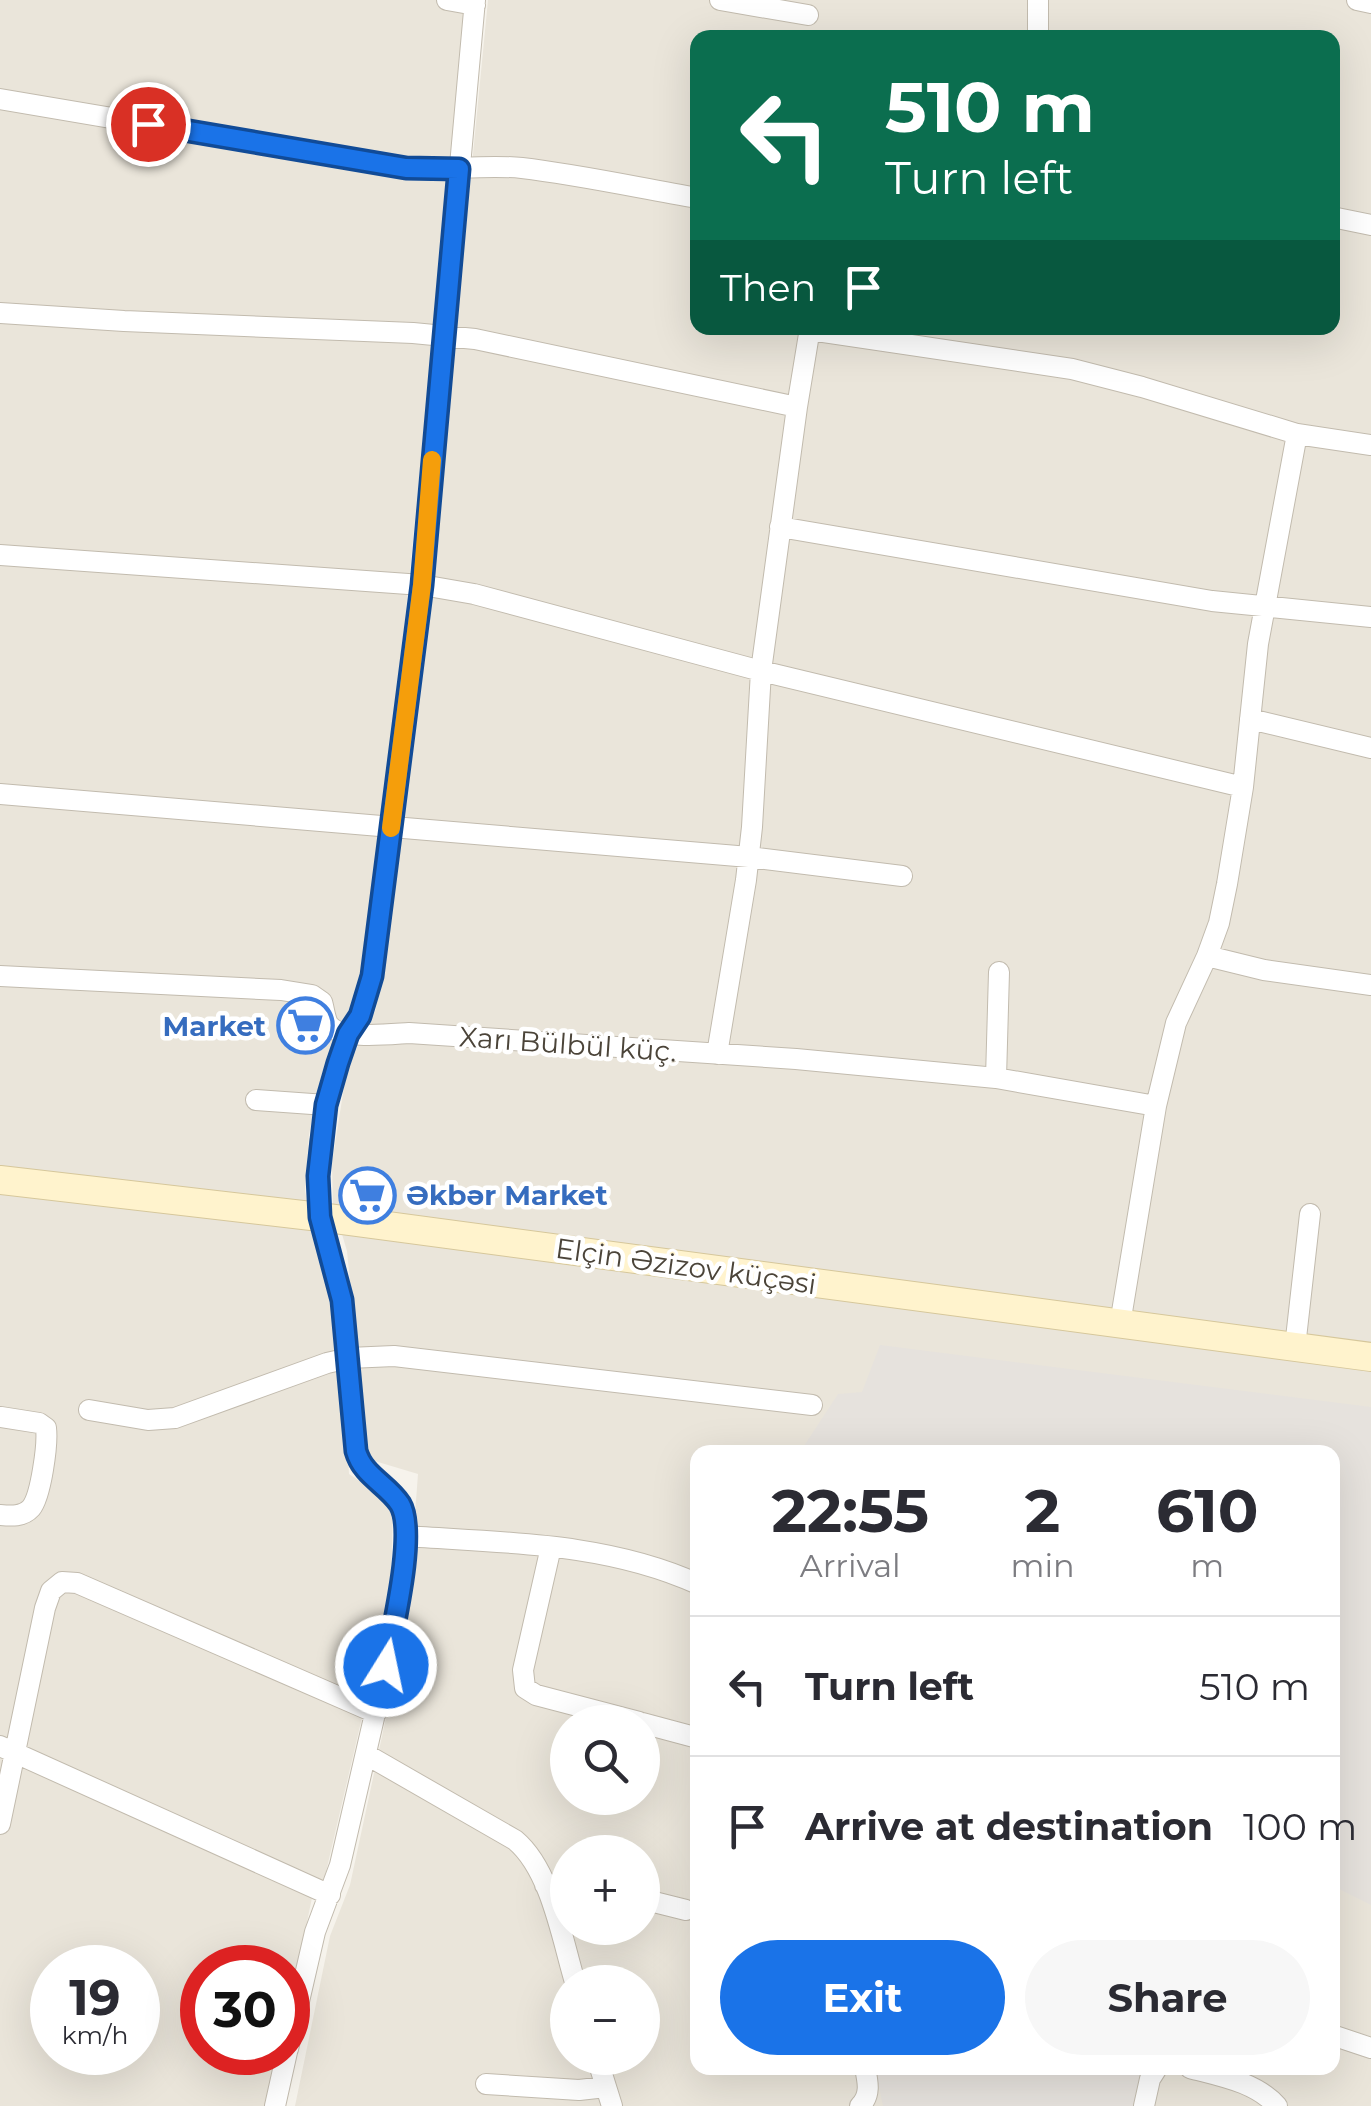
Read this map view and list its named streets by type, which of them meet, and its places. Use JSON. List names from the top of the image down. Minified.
{"streets":{"street":["Xarı Bülbül küç.","Elçin Əzizov küçəsi"]},"places":{"supermarket":["Market","Əkbər Market"]},"page":{"turn":["510 m","Turn left"],"then":"Then","eta":["22:55","Arrival","2","min","610","m"],"list":[{"name":"Turn left","value":"510 m"},{"name":"Arrive at destination","value":"100 m"}],"map_buttons":["+","−"],"buttons":["Exit","Share"],"speed":"19 km/h","limit":"30"}}
